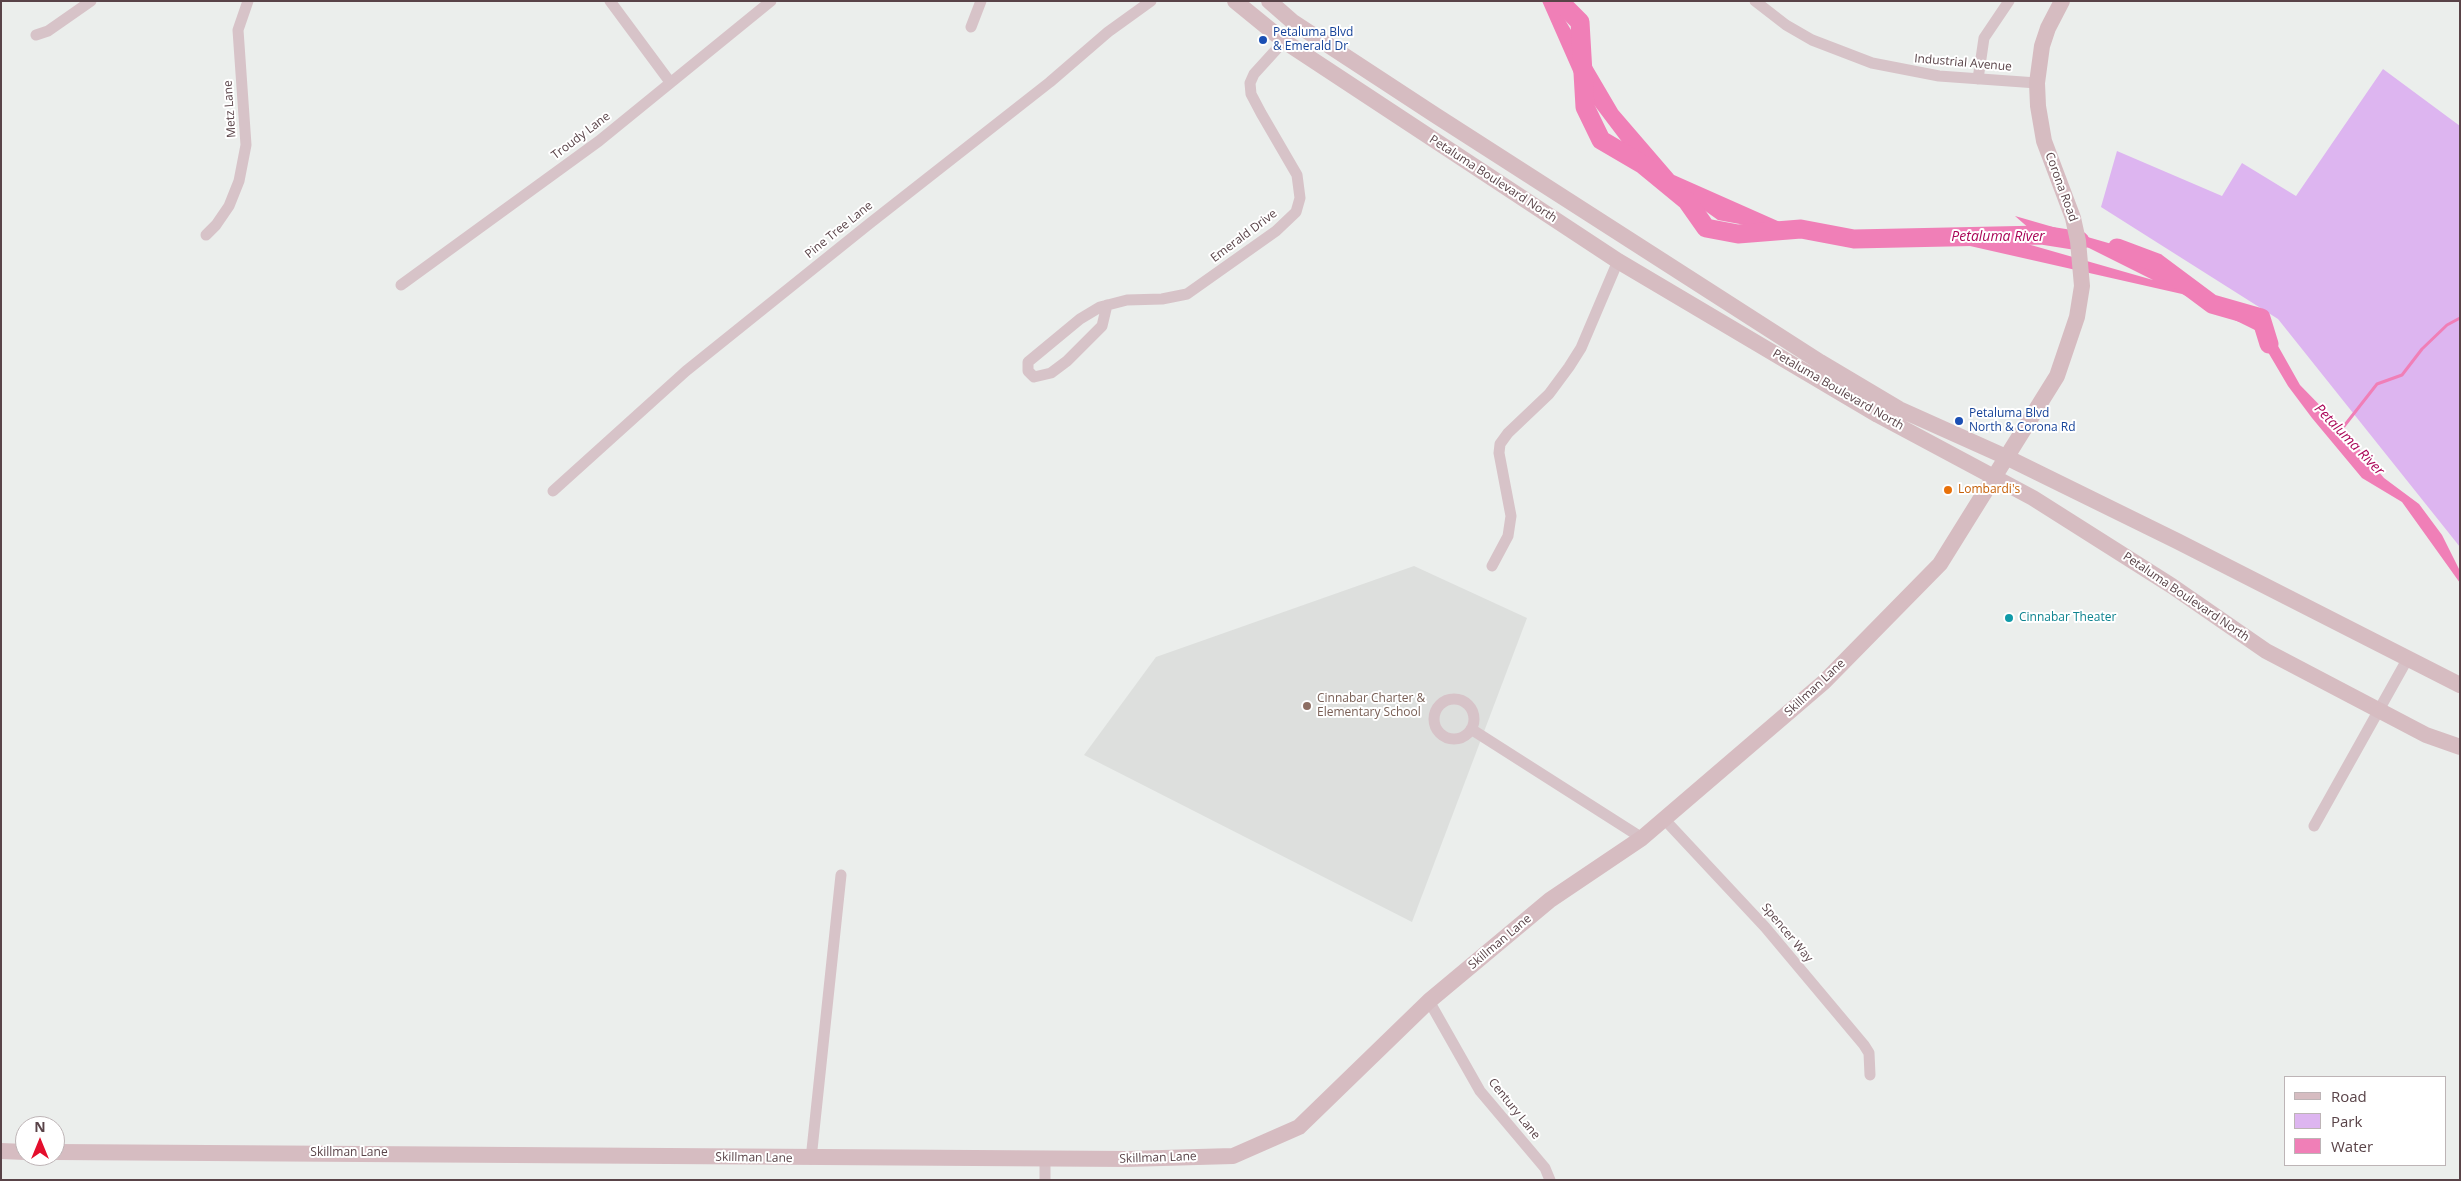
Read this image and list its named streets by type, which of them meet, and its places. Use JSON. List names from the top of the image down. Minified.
{"streets":{"main road":["Petaluma Boulevard North","Corona Road","Skillman Lane"],"street":["Industrial Avenue","Metz Lane","Troudy Lane","Pine Tree Lane","Emerald Drive","Spencer Way","Century Lane"]},"crossings":[["Industrial Avenue","Corona Road"],["Petaluma Boulevard North","Corona Road"],["Petaluma Boulevard North","Emerald Drive"],["Petaluma Boulevard North","Skillman Lane"],["Corona Road","Skillman Lane"],["Skillman Lane","Spencer Way"],["Skillman Lane","Century Lane"]],"water":["Petaluma River"],"places":["Petaluma Blvd & Emerald Dr","Petaluma Blvd North & Corona Rd","Lombardi's","Cinnabar Theater","Cinnabar Charter & Elementary School"],"legend":["Road","Park","Water"],"north":"top"}
